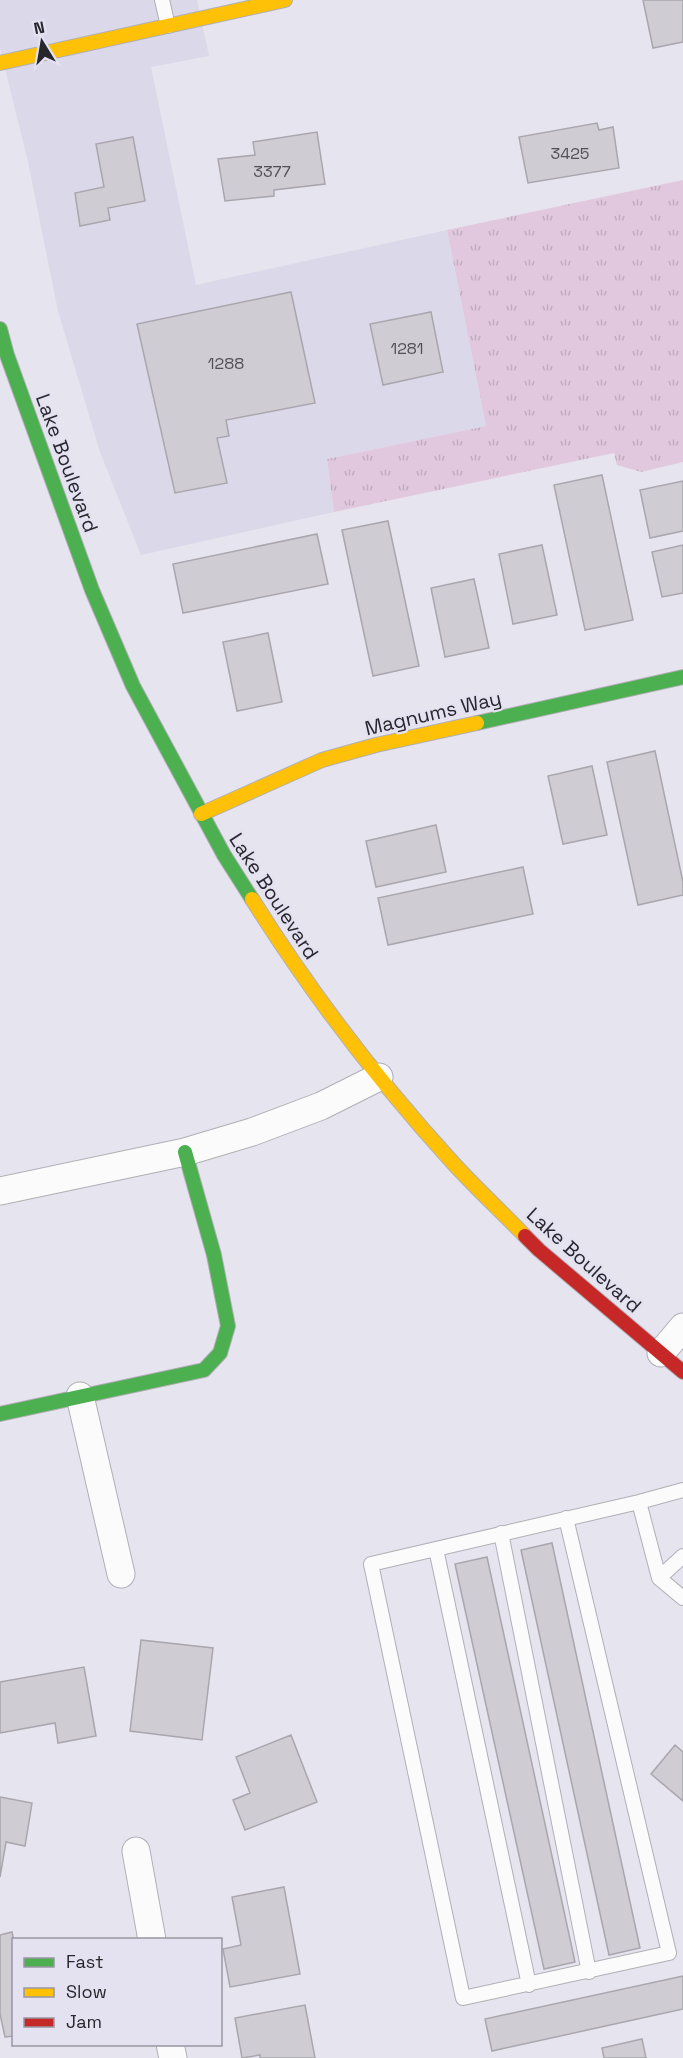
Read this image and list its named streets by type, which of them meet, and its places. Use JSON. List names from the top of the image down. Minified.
{"streets":{"main road":["Lake Boulevard","Magnums Way"]},"crossings":[["Lake Boulevard","Magnums Way"]],"house_numbers":["3425","3377","1281","1288"],"legend":["Fast","Slow","Jam"],"north":"top"}
